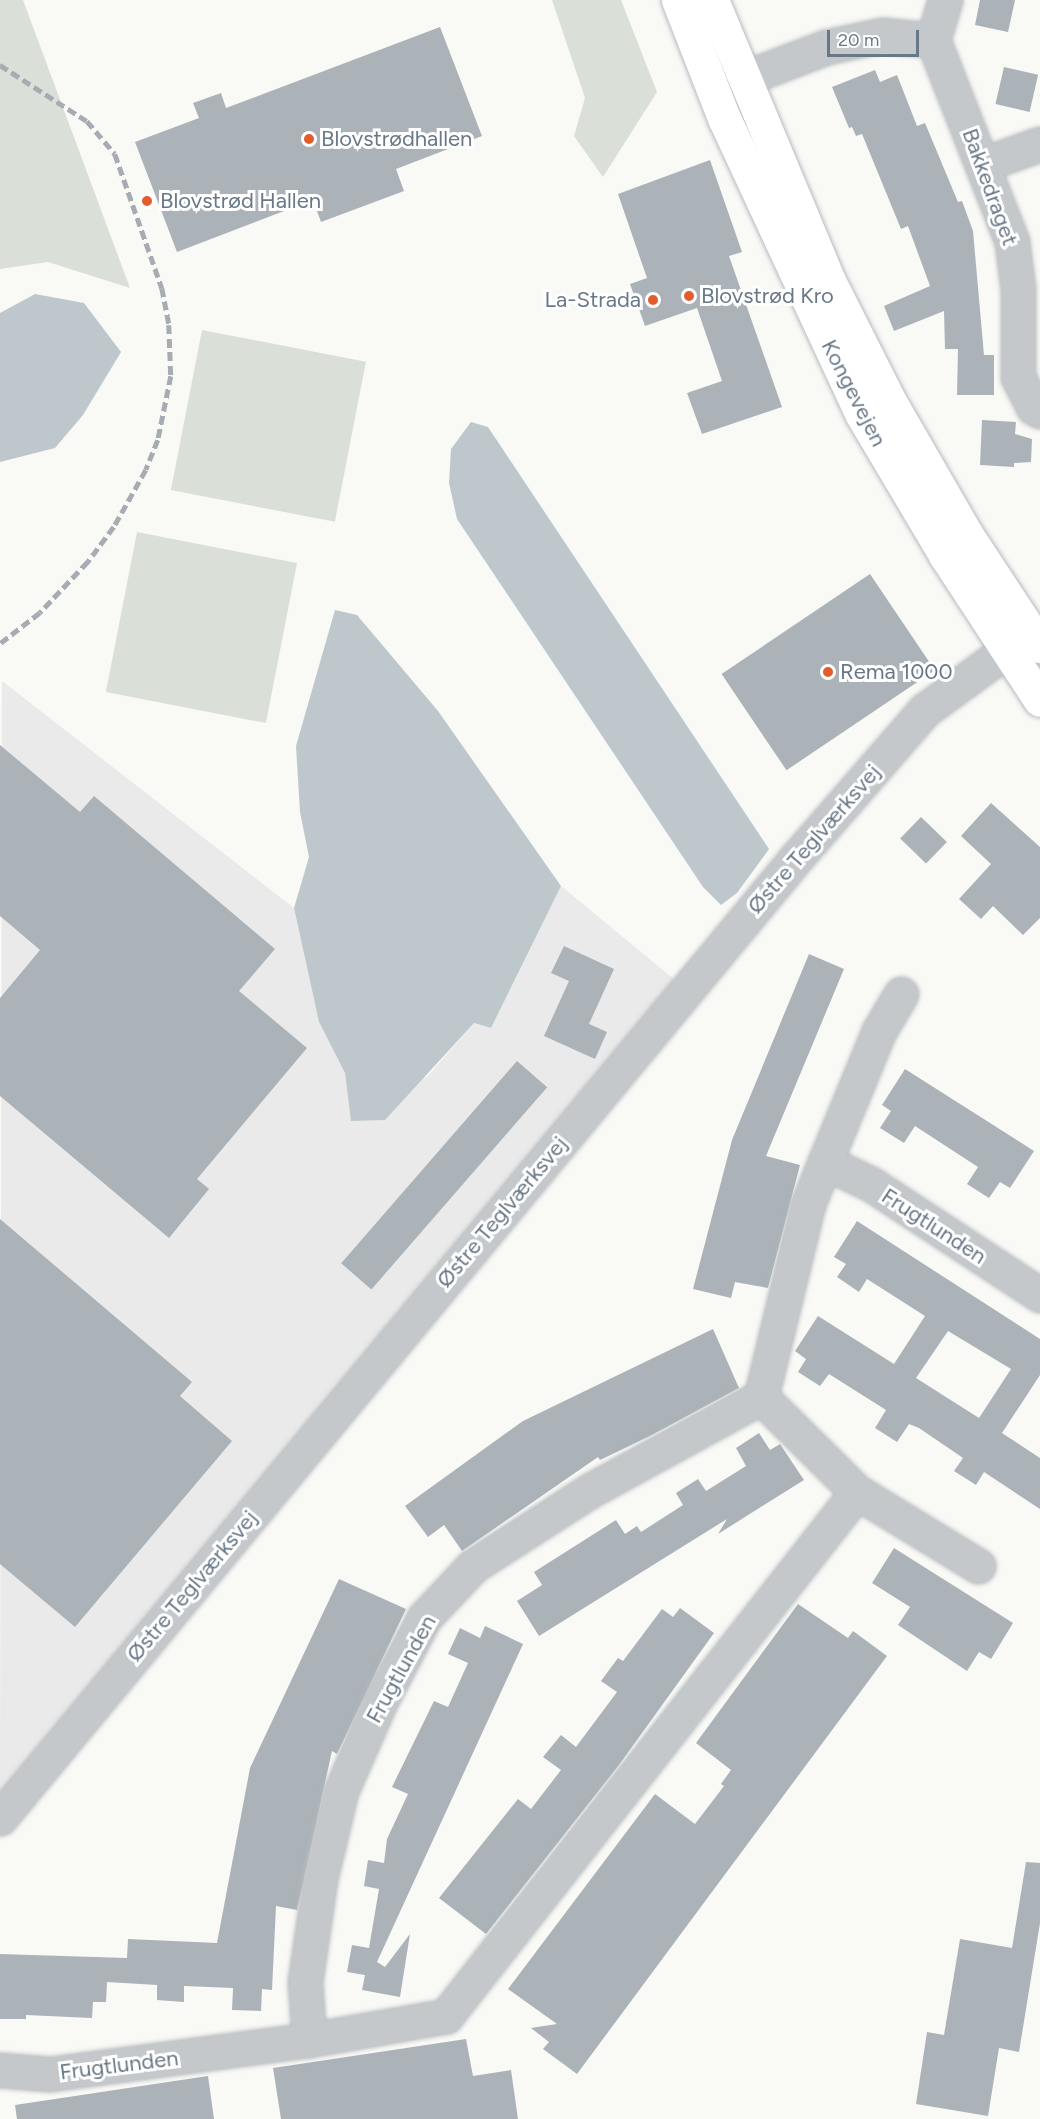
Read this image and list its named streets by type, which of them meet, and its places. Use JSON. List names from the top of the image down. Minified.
{"streets":{"main road":["Kongevejen"],"street":["Bakkedraget","Østre Teglværksvej","Frugtlunden"]},"crossings":[["Kongevejen","Østre Teglværksvej"]],"places":["Blovstrødhallen","Blovstrød Hallen","Blovstrød Kro","La-Strada","Rema 1000"],"scale_bar":"20 m"}
